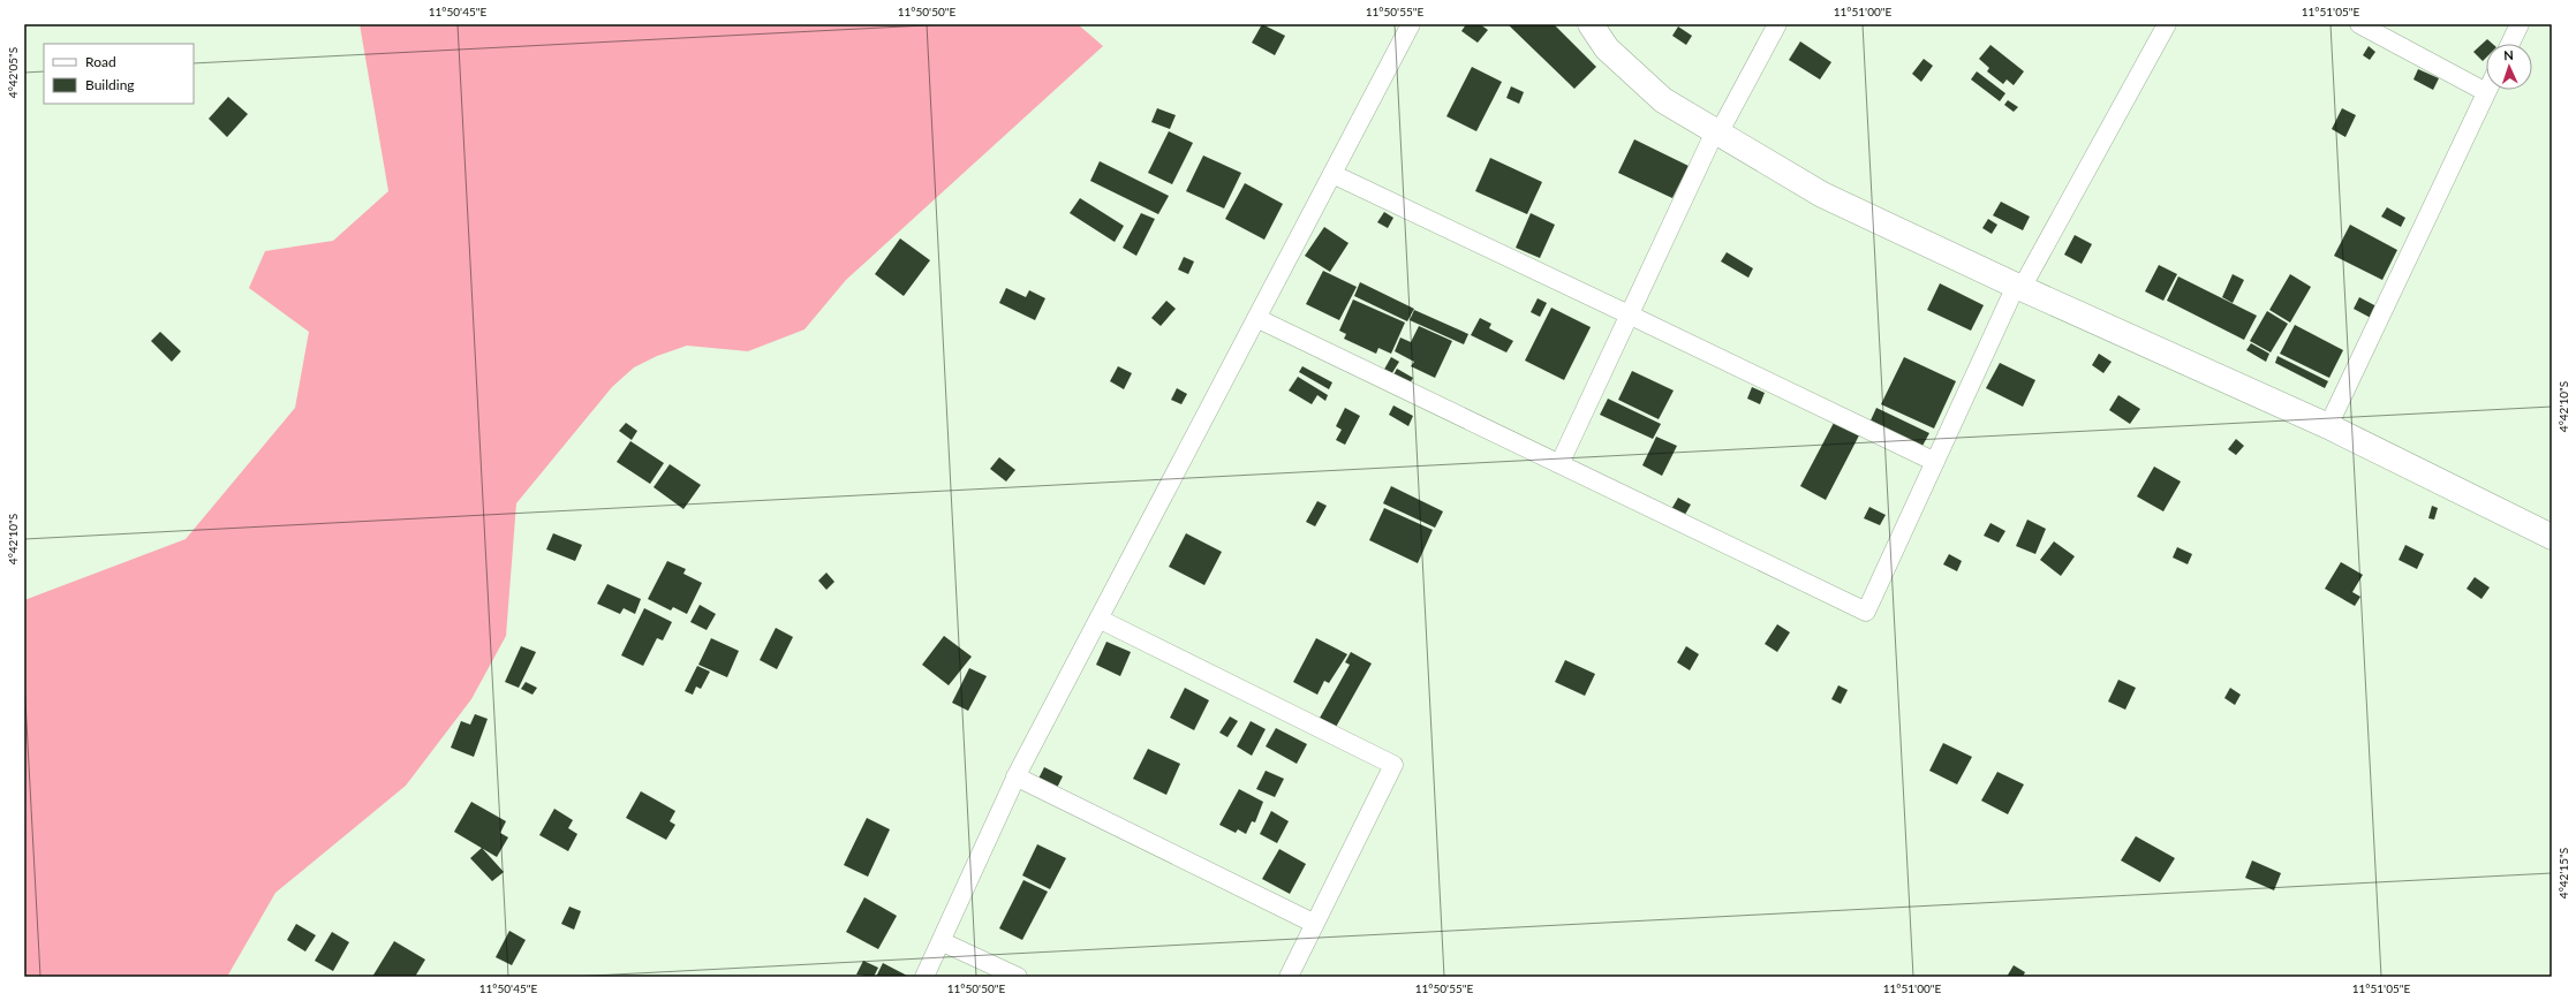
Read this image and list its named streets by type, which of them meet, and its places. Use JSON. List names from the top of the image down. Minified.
{"legend":["Road","Building"],"north":"top","coordinates":["11°50'45\"E","11°50'50\"E","11°50'55\"E","11°51'00\"E","11°51'05\"E","4°42'05\"S","4°42'10\"S","4°42'15\"S"]}
